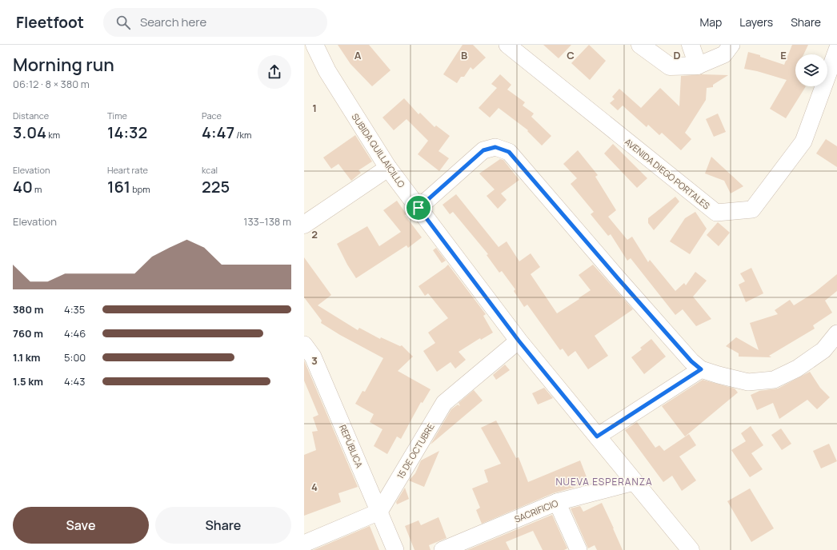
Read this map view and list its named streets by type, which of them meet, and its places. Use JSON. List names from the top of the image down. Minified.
{"streets":{"street":["SUBIDA QUILLAICILLO","AVENIDA DIEGO PORTALES","REPÚBLICA","15 DE OCTUBRE","SACRIFICIO"]},"crossings":[["SUBIDA QUILLAICILLO","15 DE OCTUBRE"],["SUBIDA QUILLAICILLO","SACRIFICIO"],["REPÚBLICA","15 DE OCTUBRE"]],"districts":["NUEVA ESPERANZA"],"page":{"header":"Fleetfoot","search":"Search here","nav":["Map","Layers","Share"],"heading":["Morning run","06:12 · 8 × 380 m"],"stats":[["Distance","3.04 km"],["Time","14:32"],["Pace","4:47 /km"],["Elevation","40 m"],["Heart rate","161 bpm"],["kcal","225"]],"chart":["Elevation","133–138 m"],"list":[{"name":"380 m","note":"4:35"},{"name":"760 m","note":"4:46"},{"name":"1.1 km","note":"5:00"},{"name":"1.5 km","note":"4:43"}],"buttons":["Save","Share"]},"grid":{"columns":["A","B","C","D","E"],"rows":["1","2","3","4"]}}
